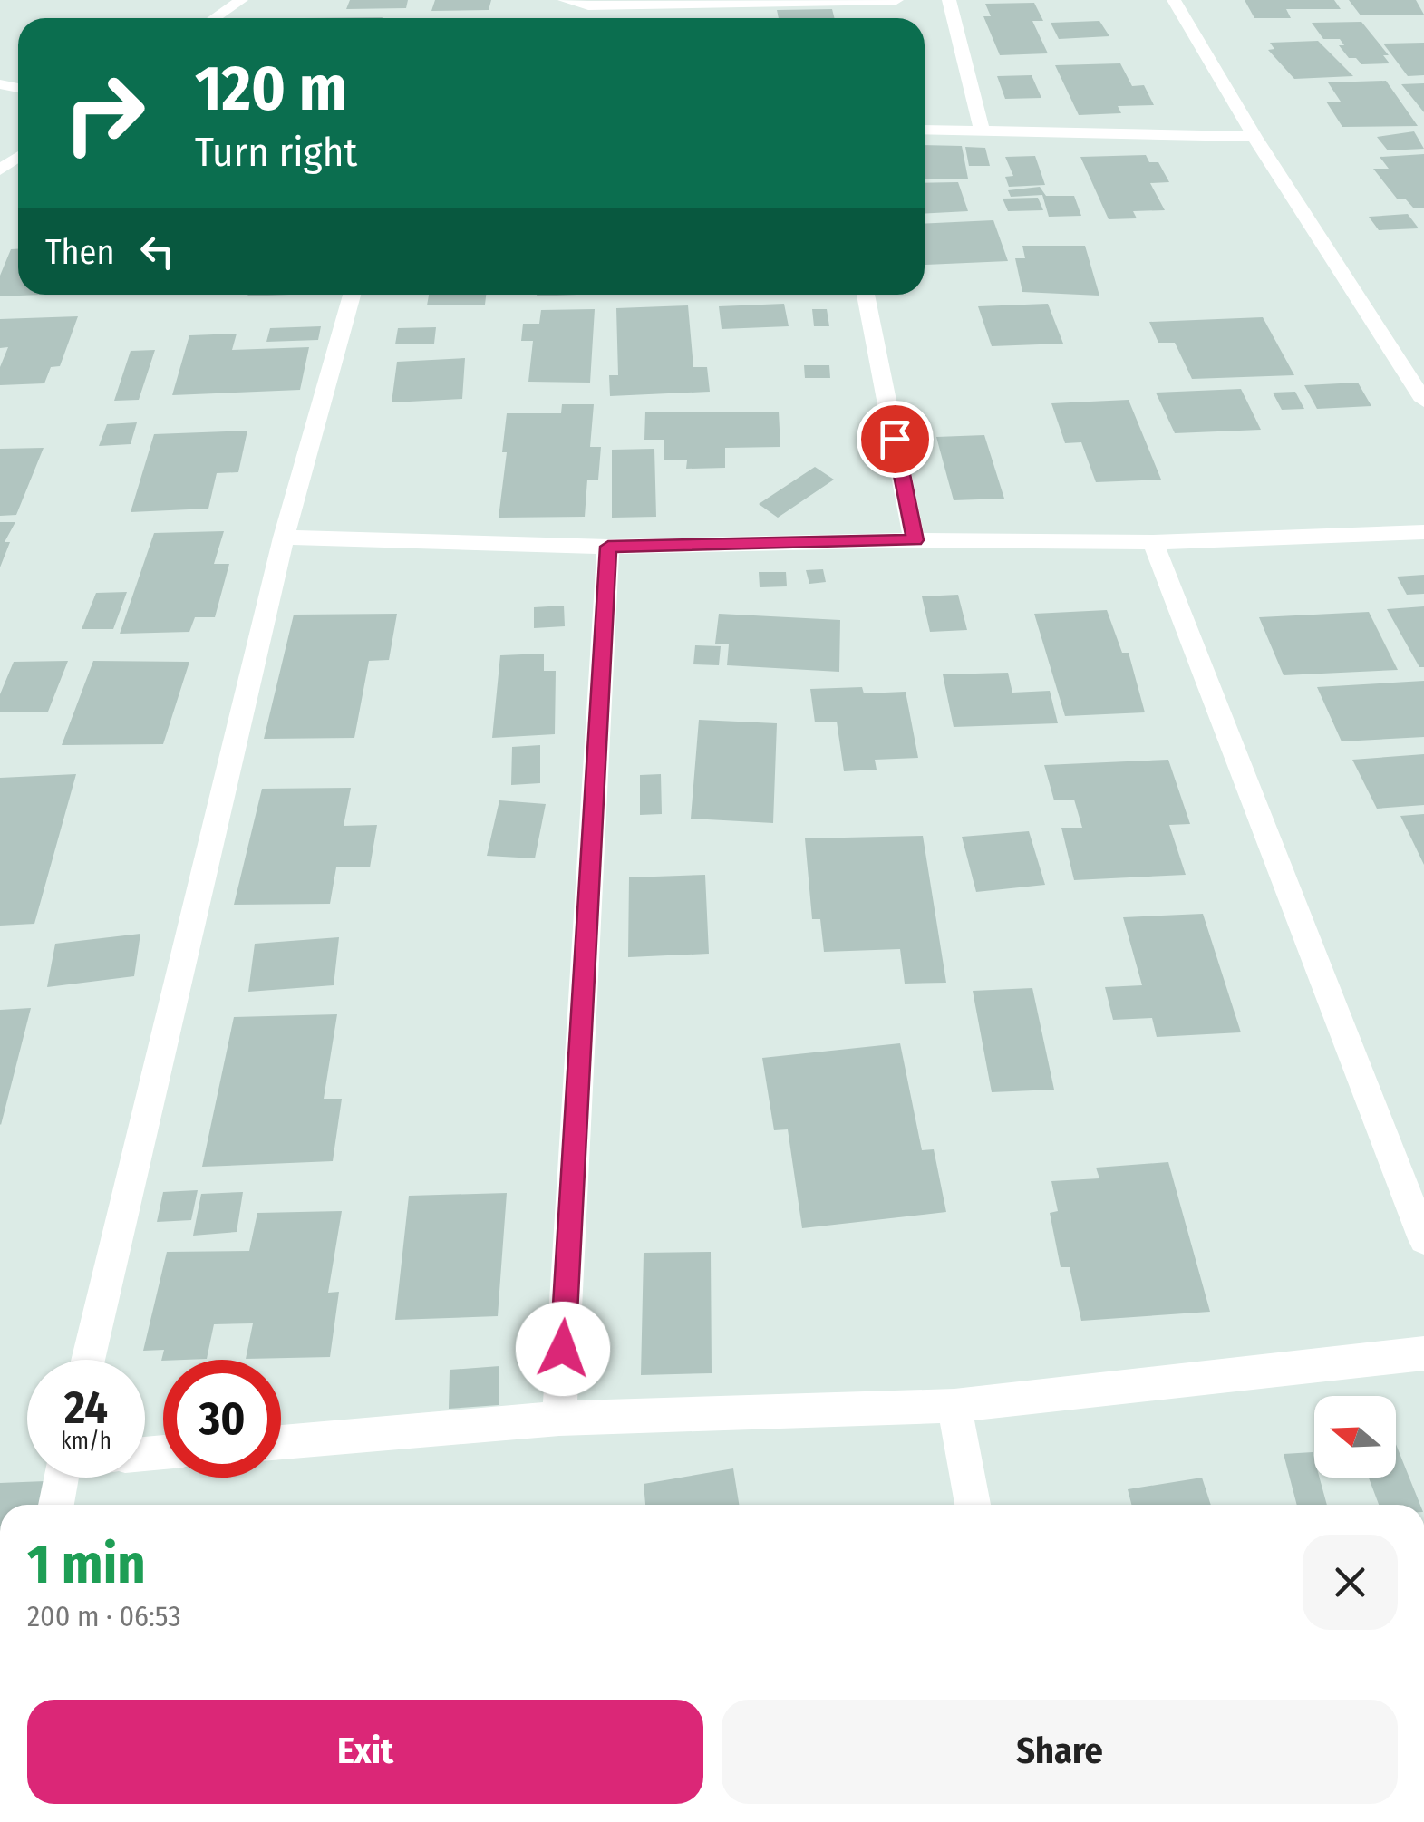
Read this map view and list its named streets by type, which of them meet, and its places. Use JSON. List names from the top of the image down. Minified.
{"north":"left","page":{"turn":["120 m","Turn right"],"then":"Then","speed":"24 km/h","limit":"30","heading":["1 min","200 m · 06:53"],"buttons":["Exit","Share"]}}
